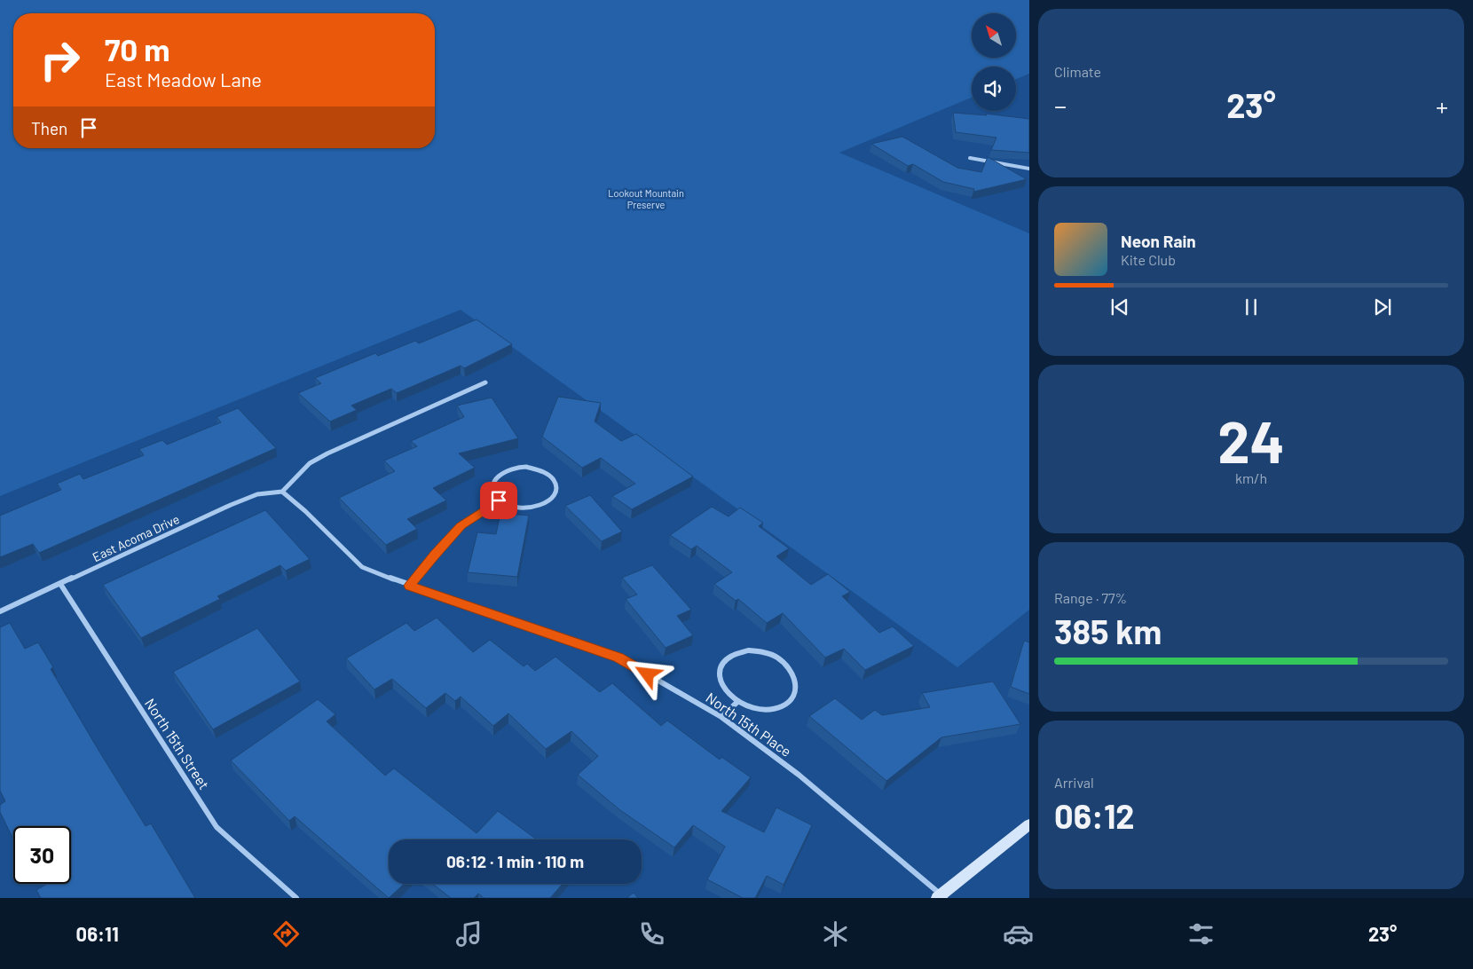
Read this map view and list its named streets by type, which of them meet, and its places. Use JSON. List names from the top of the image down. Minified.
{"streets":{"street":["East Acoma Drive","North 15th Place","North 15th Street"]},"crossings":[["East Acoma Drive","North 15th Place"],["East Acoma Drive","North 15th Street"]],"parks":["Lookout Mountain Preserve"],"north":"top left","page":{"tile":["Climate",["24","km/h"],["Range · 77%","385 km"],["Arrival","06:12"]],"turn":["70 m","East Meadow Lane"],"heat":["−","23°","+"],"then":"Then","song":["Neon Rain","Kite Club"],"limit":"30","trip":"06:12 · 1 min · 110 m","tabs":["06:11","23°"]}}
